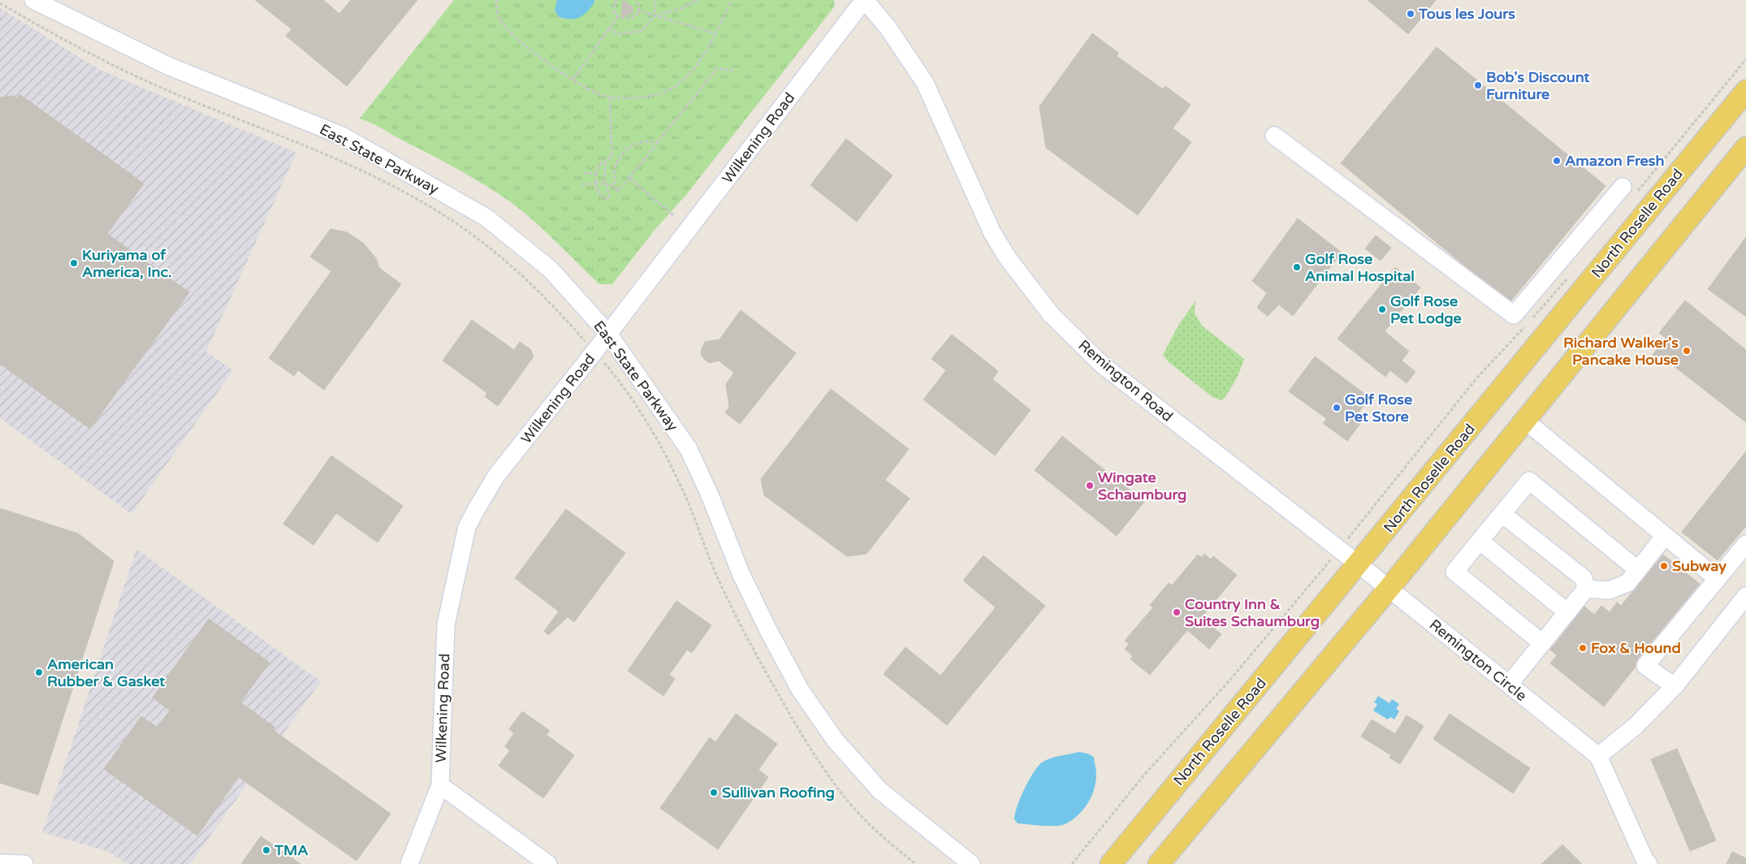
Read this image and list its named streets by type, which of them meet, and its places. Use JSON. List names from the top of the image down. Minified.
{"streets":{"main road":["North Roselle Road"],"street":["Wilkening Road","East State Parkway","Remington Road","Remington Circle"]},"crossings":[["Wilkening Road","East State Parkway"],["Wilkening Road","Remington Road"],["North Roselle Road","Remington Road"],["North Roselle Road","Remington Circle"],["Remington Road","Remington Circle"]],"places":["Tous les Jours","Bob's Discount Furniture","Amazon Fresh","Kuriyama of America, Inc.","Golf Rose Animal Hospital","Golf Rose Pet Lodge","Richard Walker's Pancake House","Golf Rose Pet Store","Wingate Schaumburg","Subway","Country Inn & Suites Schaumburg","Fox & Hound","American Rubber & Gasket","Sullivan Roofing","TMA"]}
